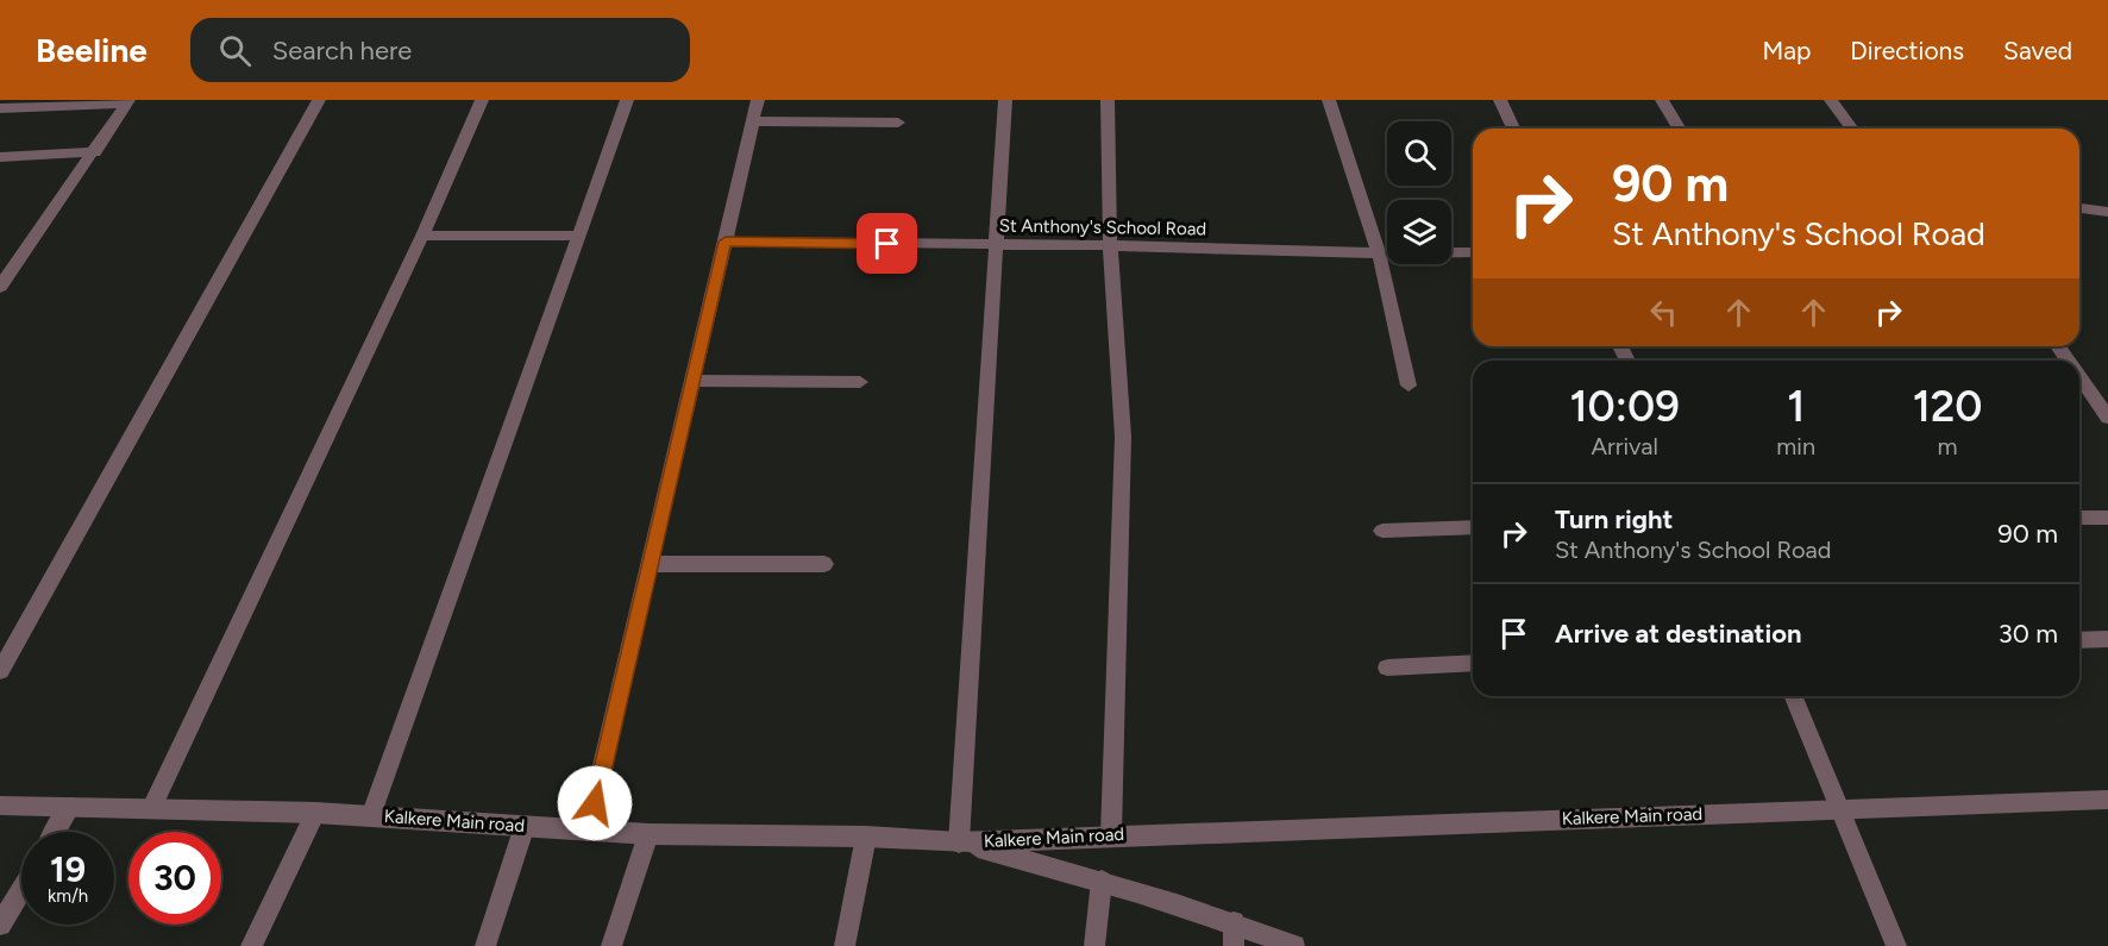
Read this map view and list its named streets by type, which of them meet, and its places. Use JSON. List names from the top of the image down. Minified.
{"streets":{"street":["St Anthony's School Road","Kalkere Main road"]},"page":{"header":"Beeline","search":"Search here","nav":["Map","Directions","Saved"],"turn":["90 m","St Anthony's School Road"],"eta":["10:09","Arrival","1","min","120","m"],"list":[{"name":"Turn right","note":"St Anthony's School Road","value":"90 m"},{"name":"Arrive at destination","value":"30 m"}],"speed":"19 km/h","limit":"30"}}
